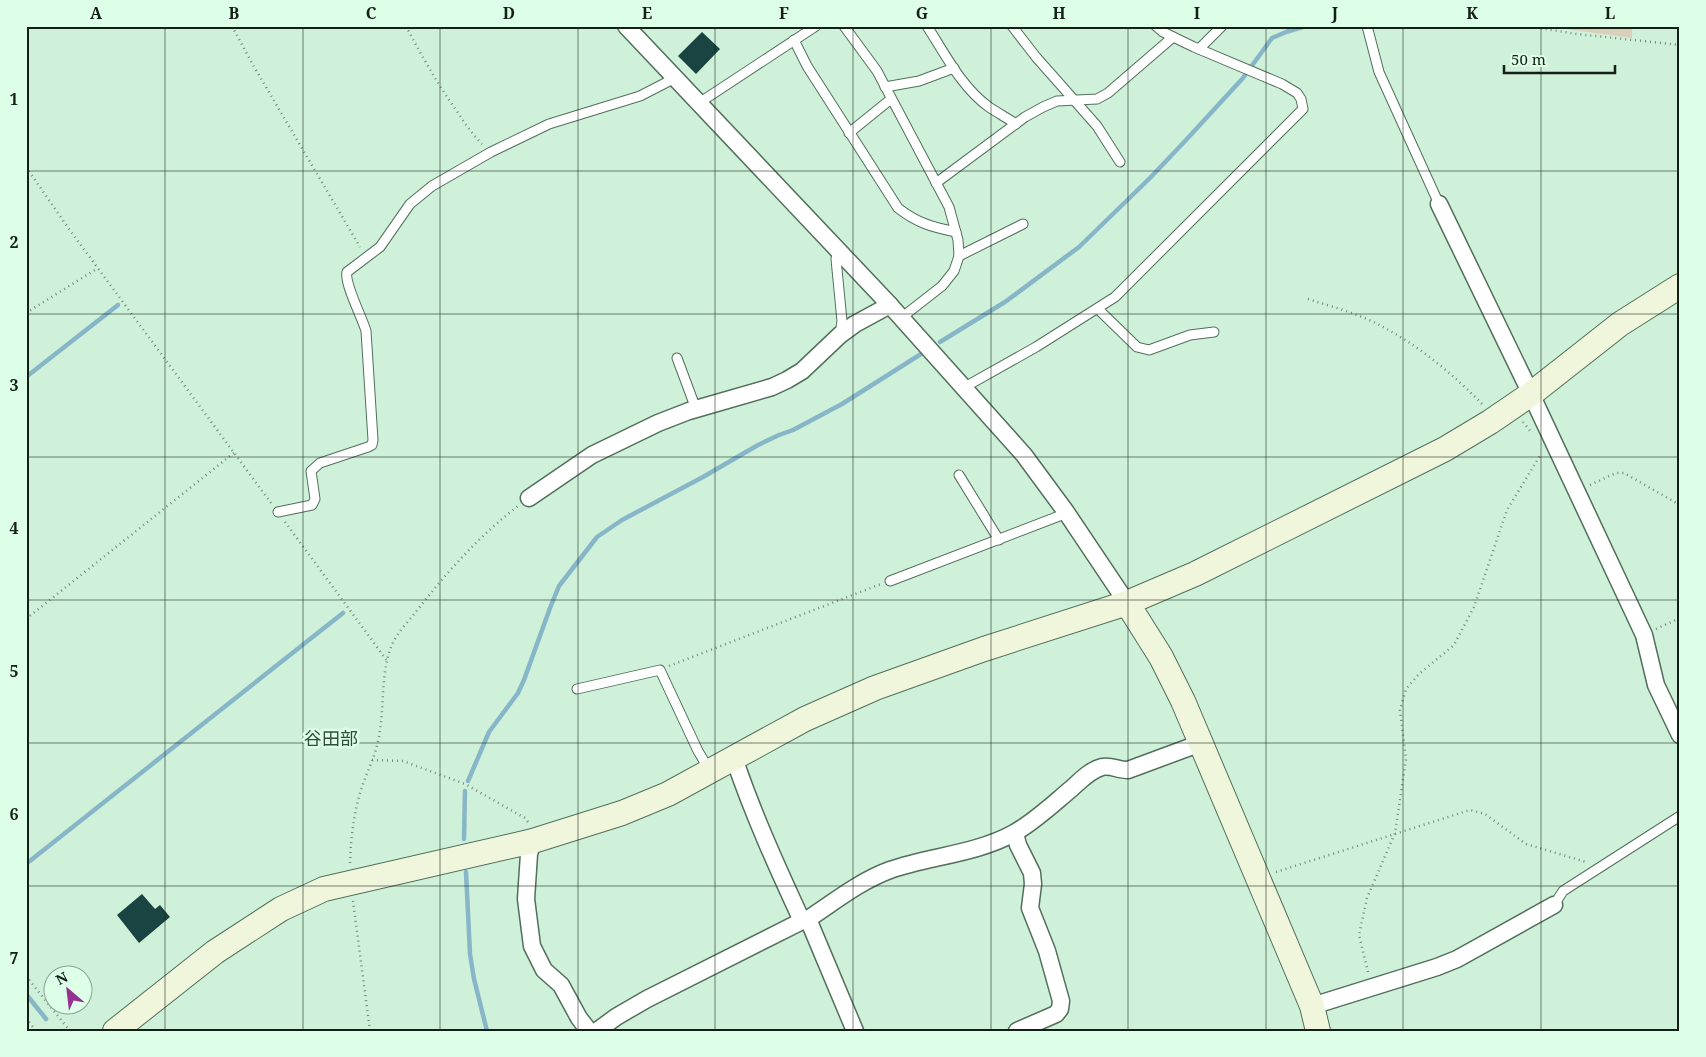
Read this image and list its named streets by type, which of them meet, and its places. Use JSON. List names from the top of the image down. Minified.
{"districts":["谷田部"],"scale_bar":"50 m","north":"top left","grid":{"columns":["A","B","C","D","E","F","G","H","I","J","K","L"],"rows":["1","2","3","4","5","6","7"]}}
